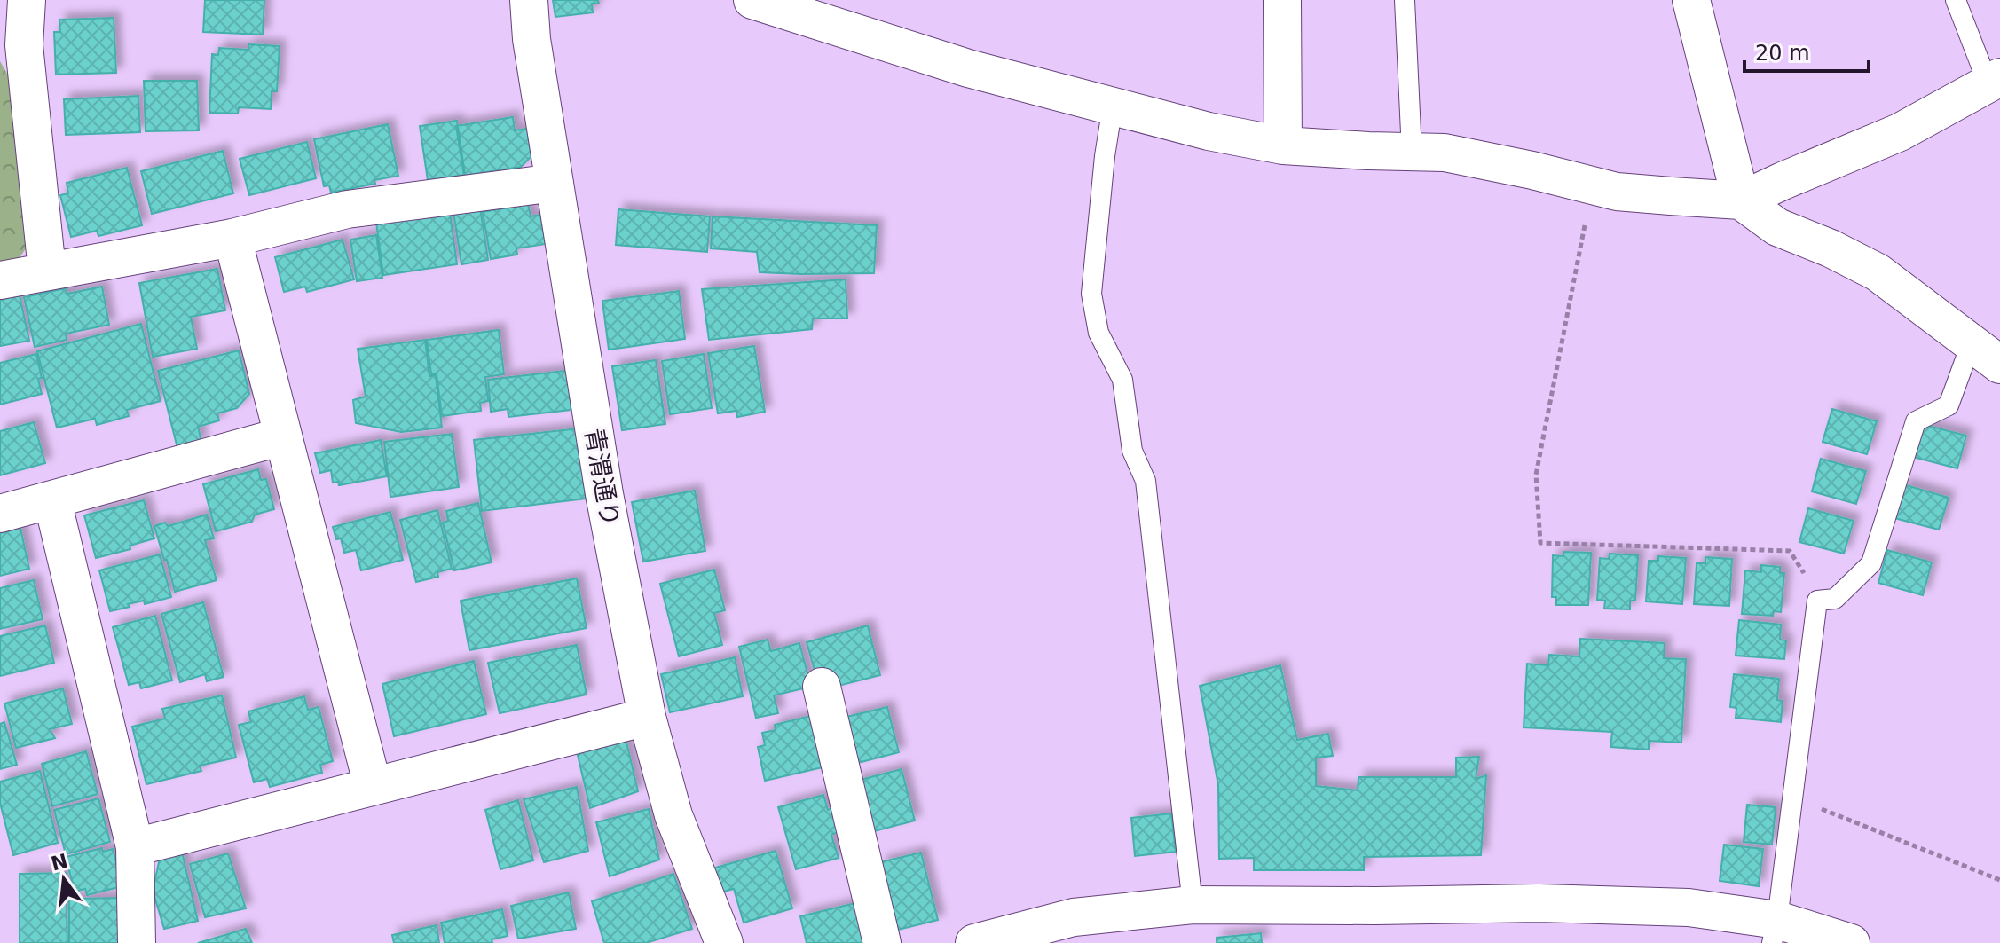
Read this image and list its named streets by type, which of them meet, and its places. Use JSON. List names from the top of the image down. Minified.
{"streets":{"street":["青渭通り"]},"scale_bar":"20 m","north":"top"}
